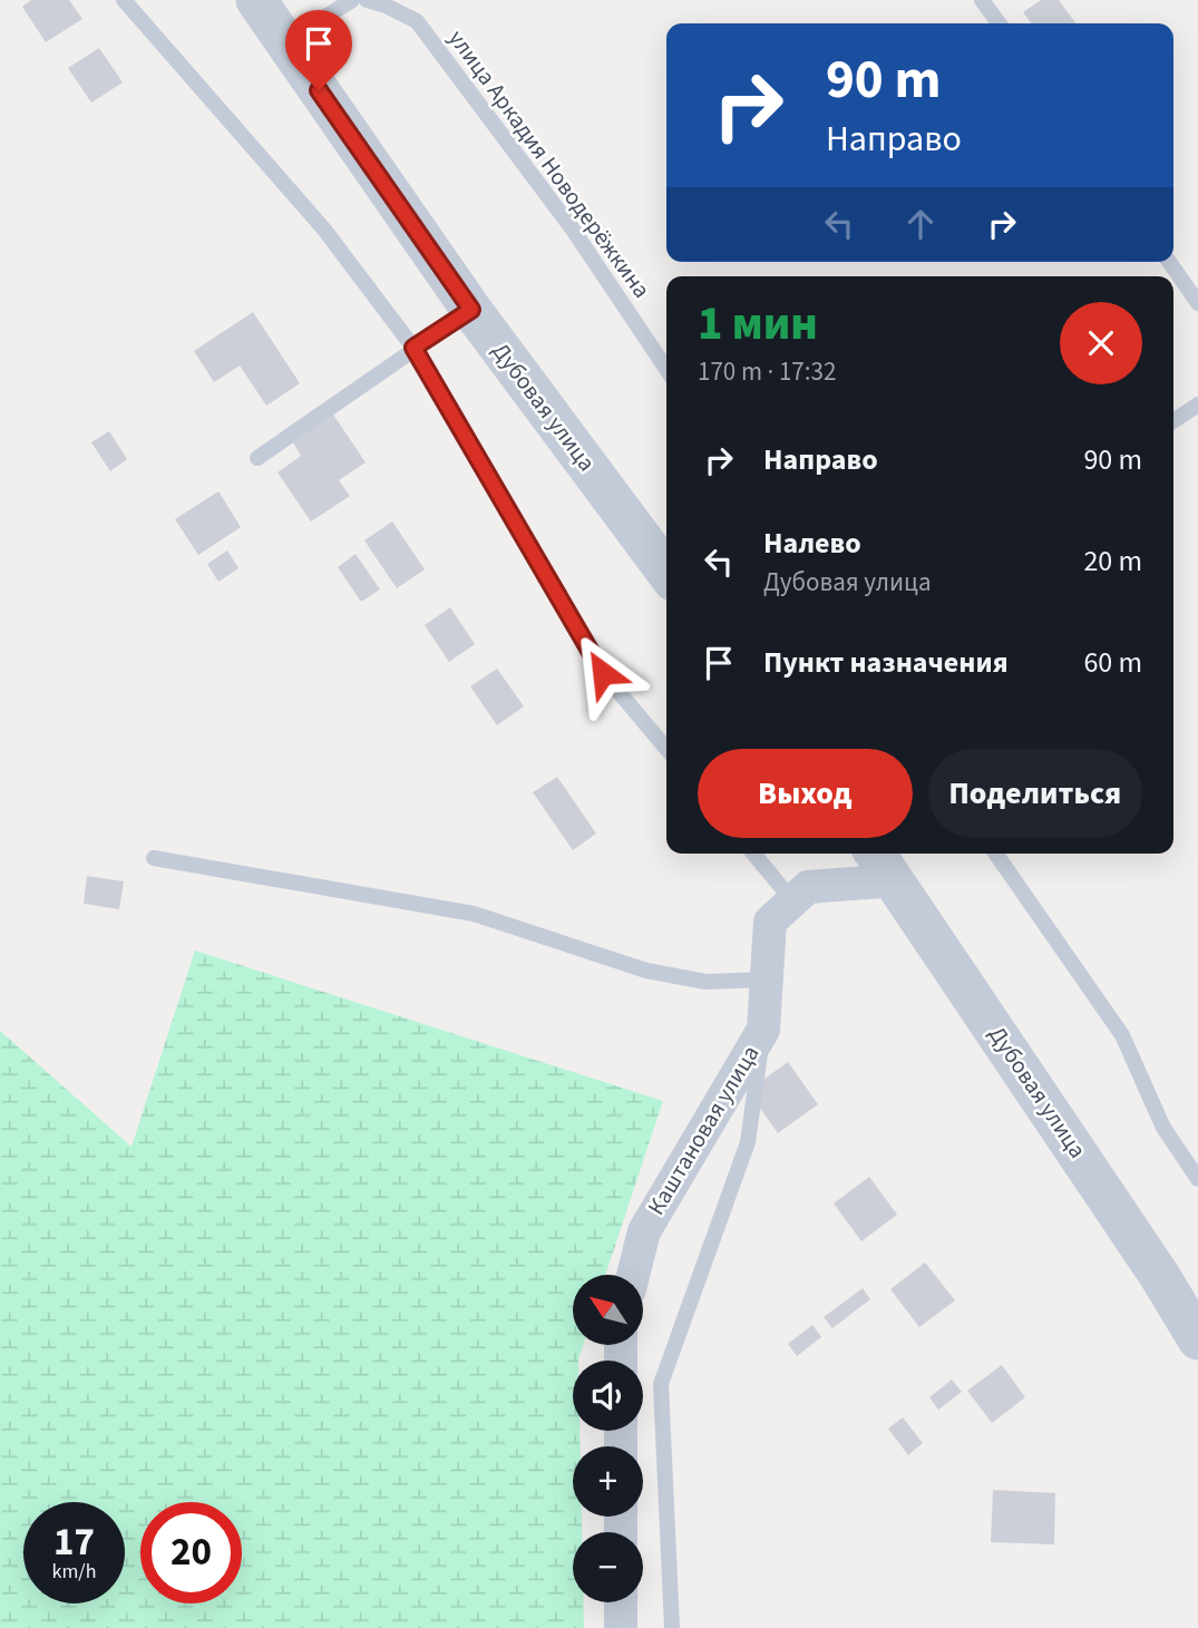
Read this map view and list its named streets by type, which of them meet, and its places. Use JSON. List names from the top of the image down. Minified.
{"streets":{"street":["Дубовая улица","Каштановая улица"],"lane":["улица Аркадия Новодерёжкина"]},"crossings":[["Дубовая улица","Каштановая улица"]],"north":"top left","page":{"turn":["90 m","Направо"],"heading":["1 мин","170 m · 17:32"],"list":[{"name":"Направо","value":"90 m"},{"name":"Налево","note":"Дубовая улица","value":"20 m"},{"name":"Пункт назначения","value":"60 m"}],"buttons":["Выход","Поделиться"],"map_buttons":["+","−"],"speed":"17 km/h","limit":"20"}}
